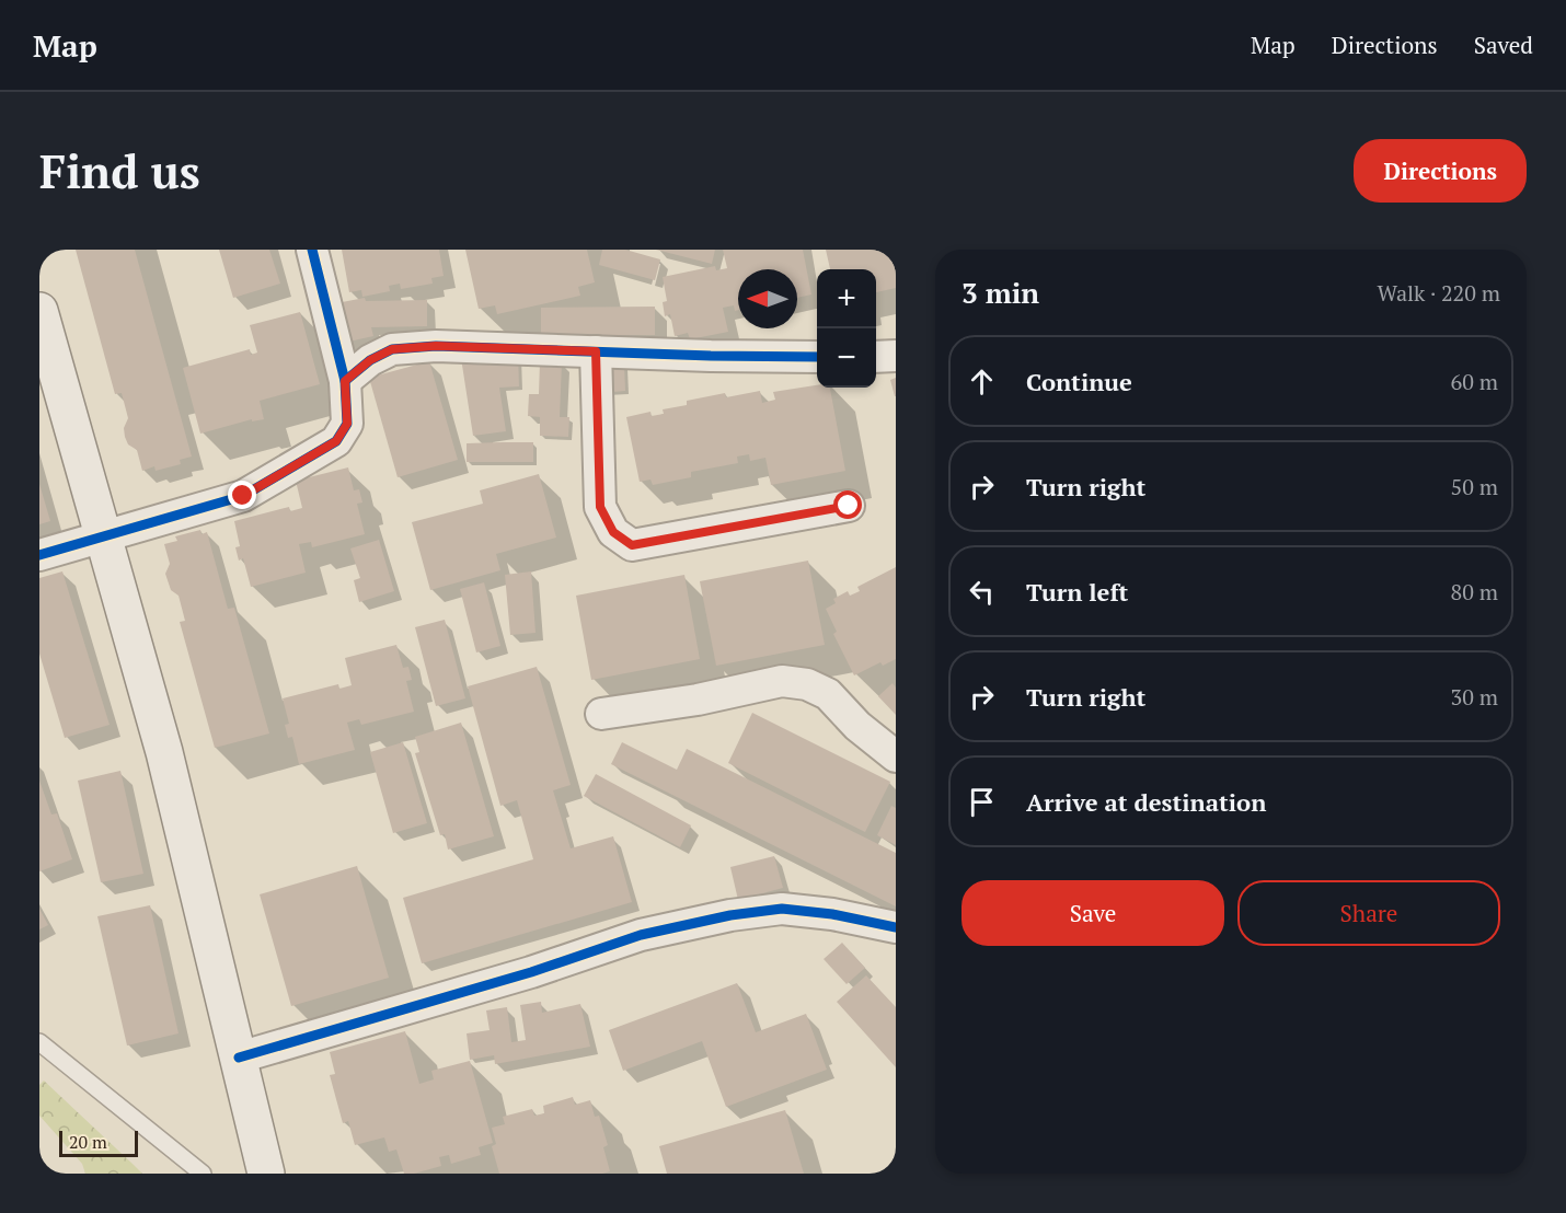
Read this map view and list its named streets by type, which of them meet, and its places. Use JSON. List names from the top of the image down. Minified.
{"scale_bar":"20 m","north":"left","page":{"header":"Map","nav":["Map","Directions","Saved"],"buttons":["Directions",["Save","Share"]],"title":"Find us","heading":["3 min","Walk · 220 m"],"map_buttons":["+","−"],"list":[["Continue","60 m"],["Turn right","50 m"],["Turn left","80 m"],["Turn right","30 m"],"Arrive at destination"],"scale":"20 m"}}
